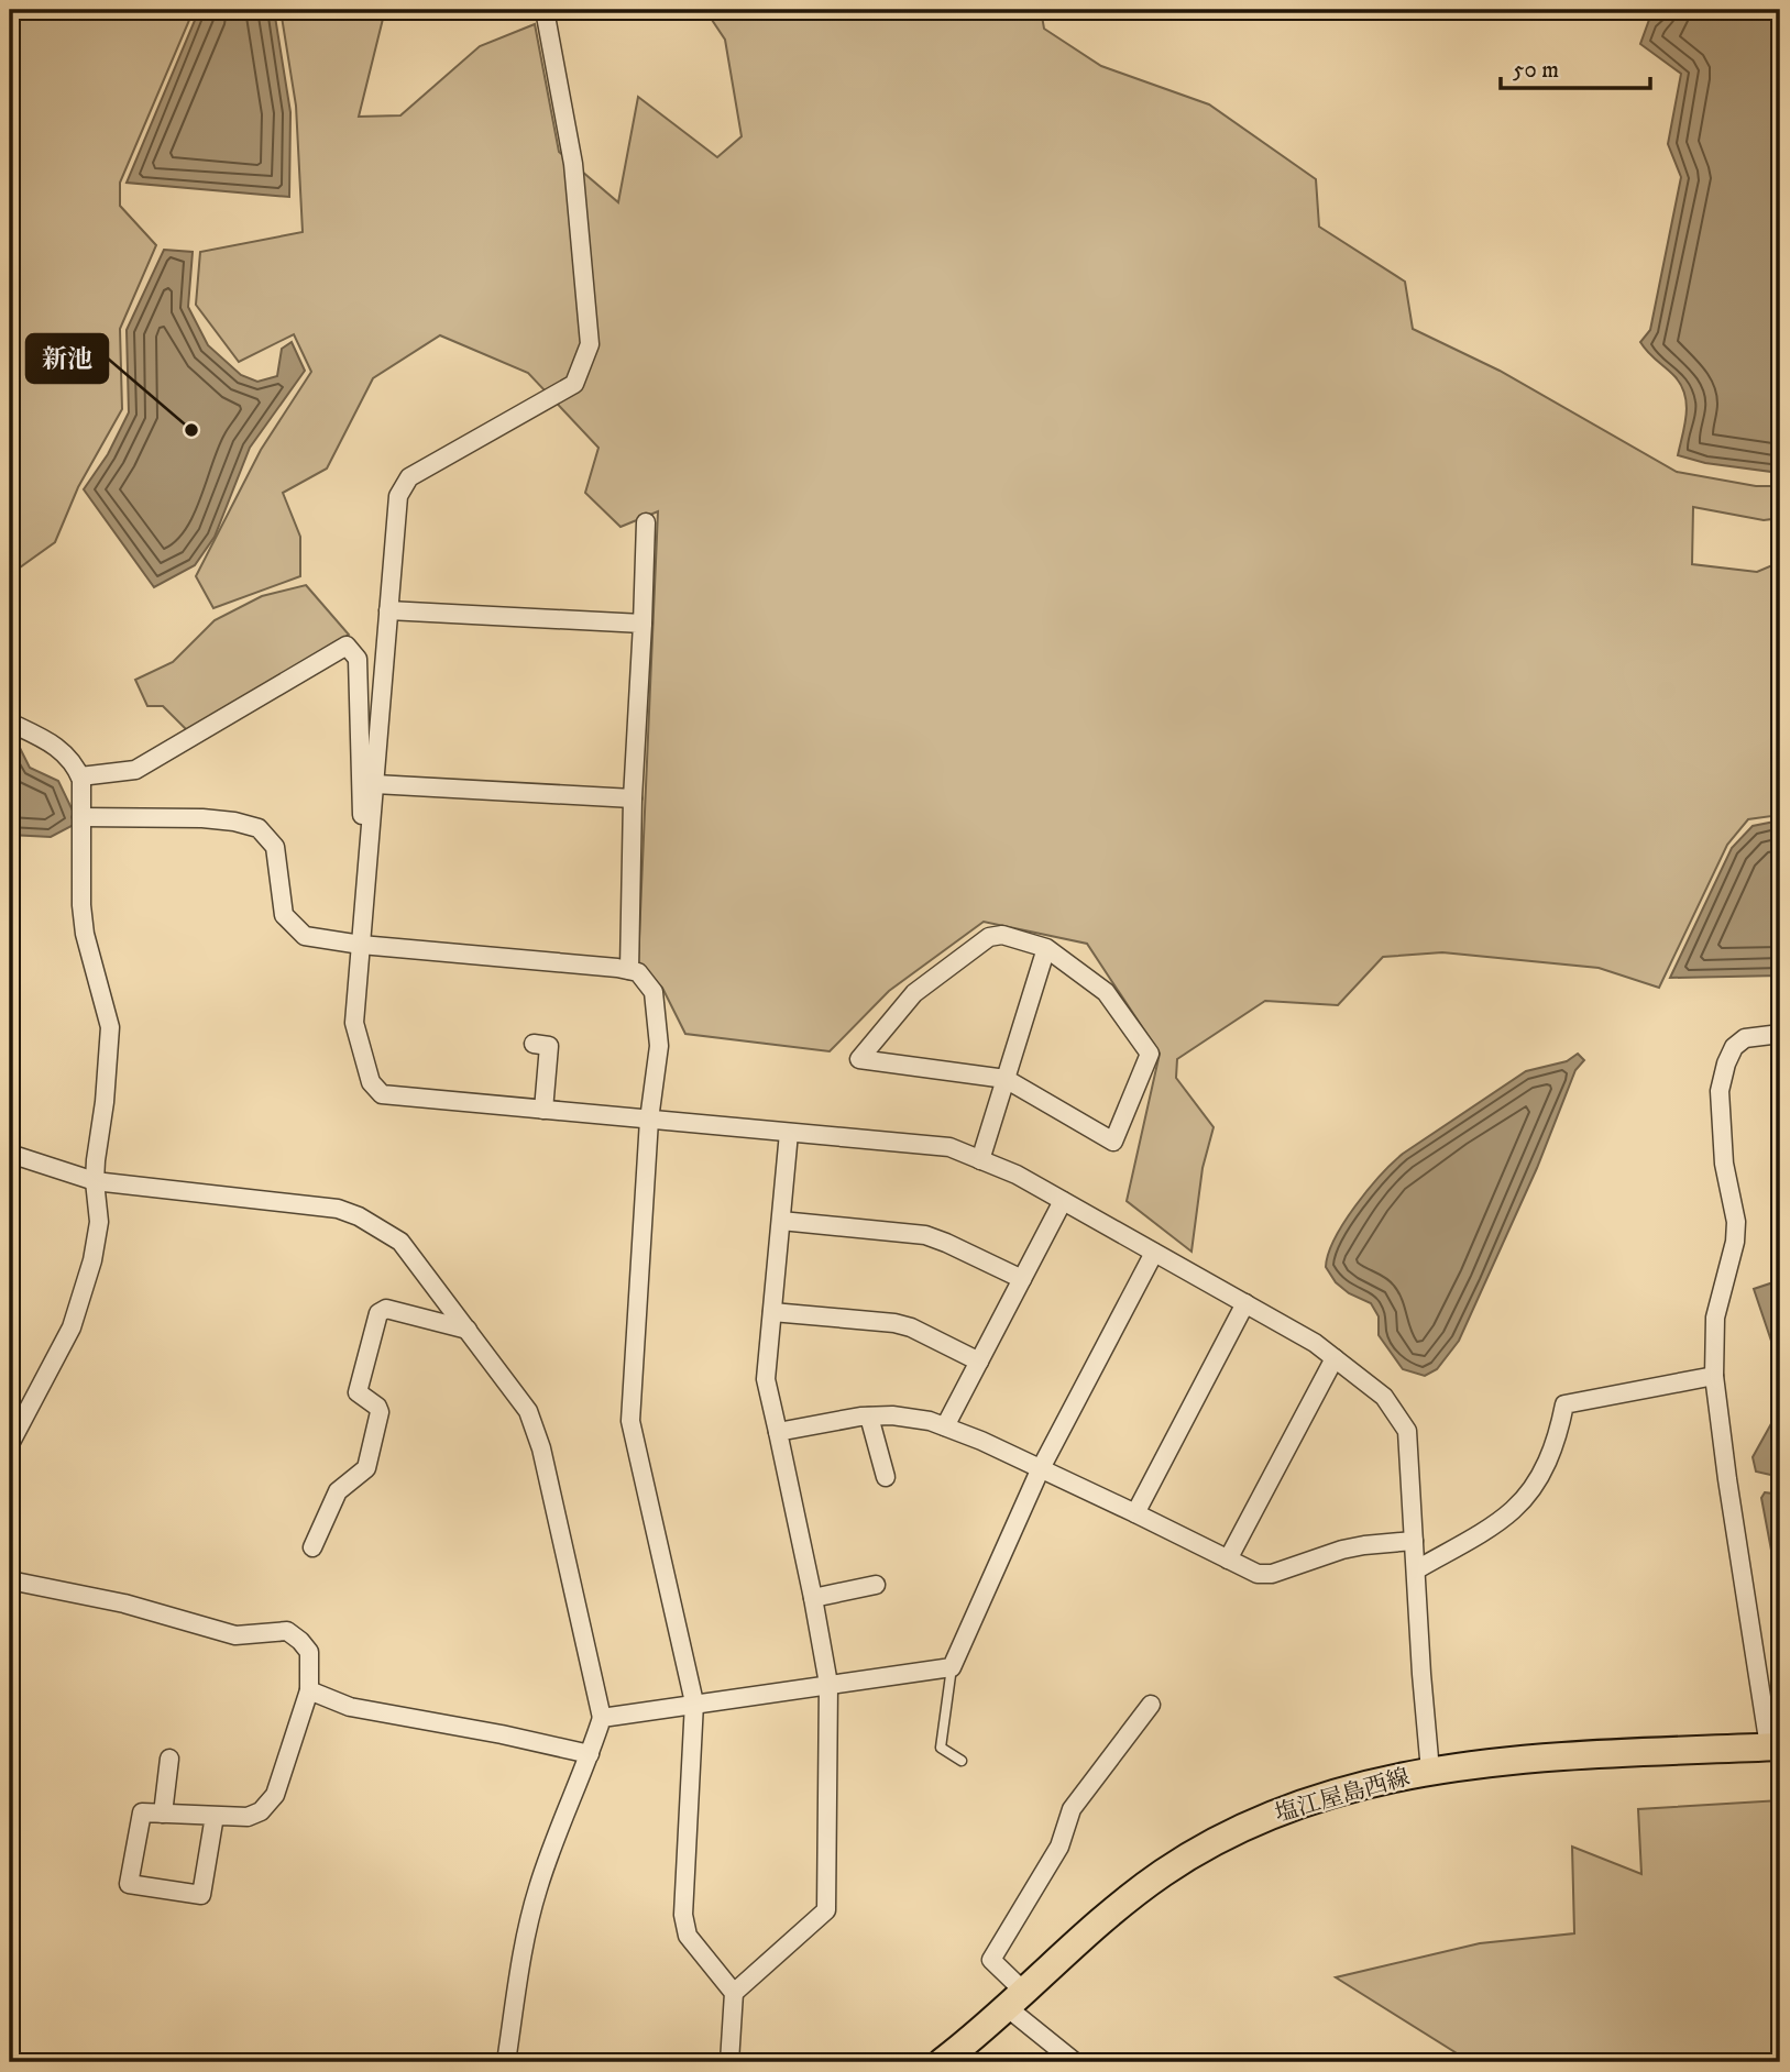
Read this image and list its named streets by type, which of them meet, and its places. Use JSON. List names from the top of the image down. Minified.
{"streets":{"main road":["塩江屋島西線"]},"places":["新池"],"scale_bar":"50 m"}
